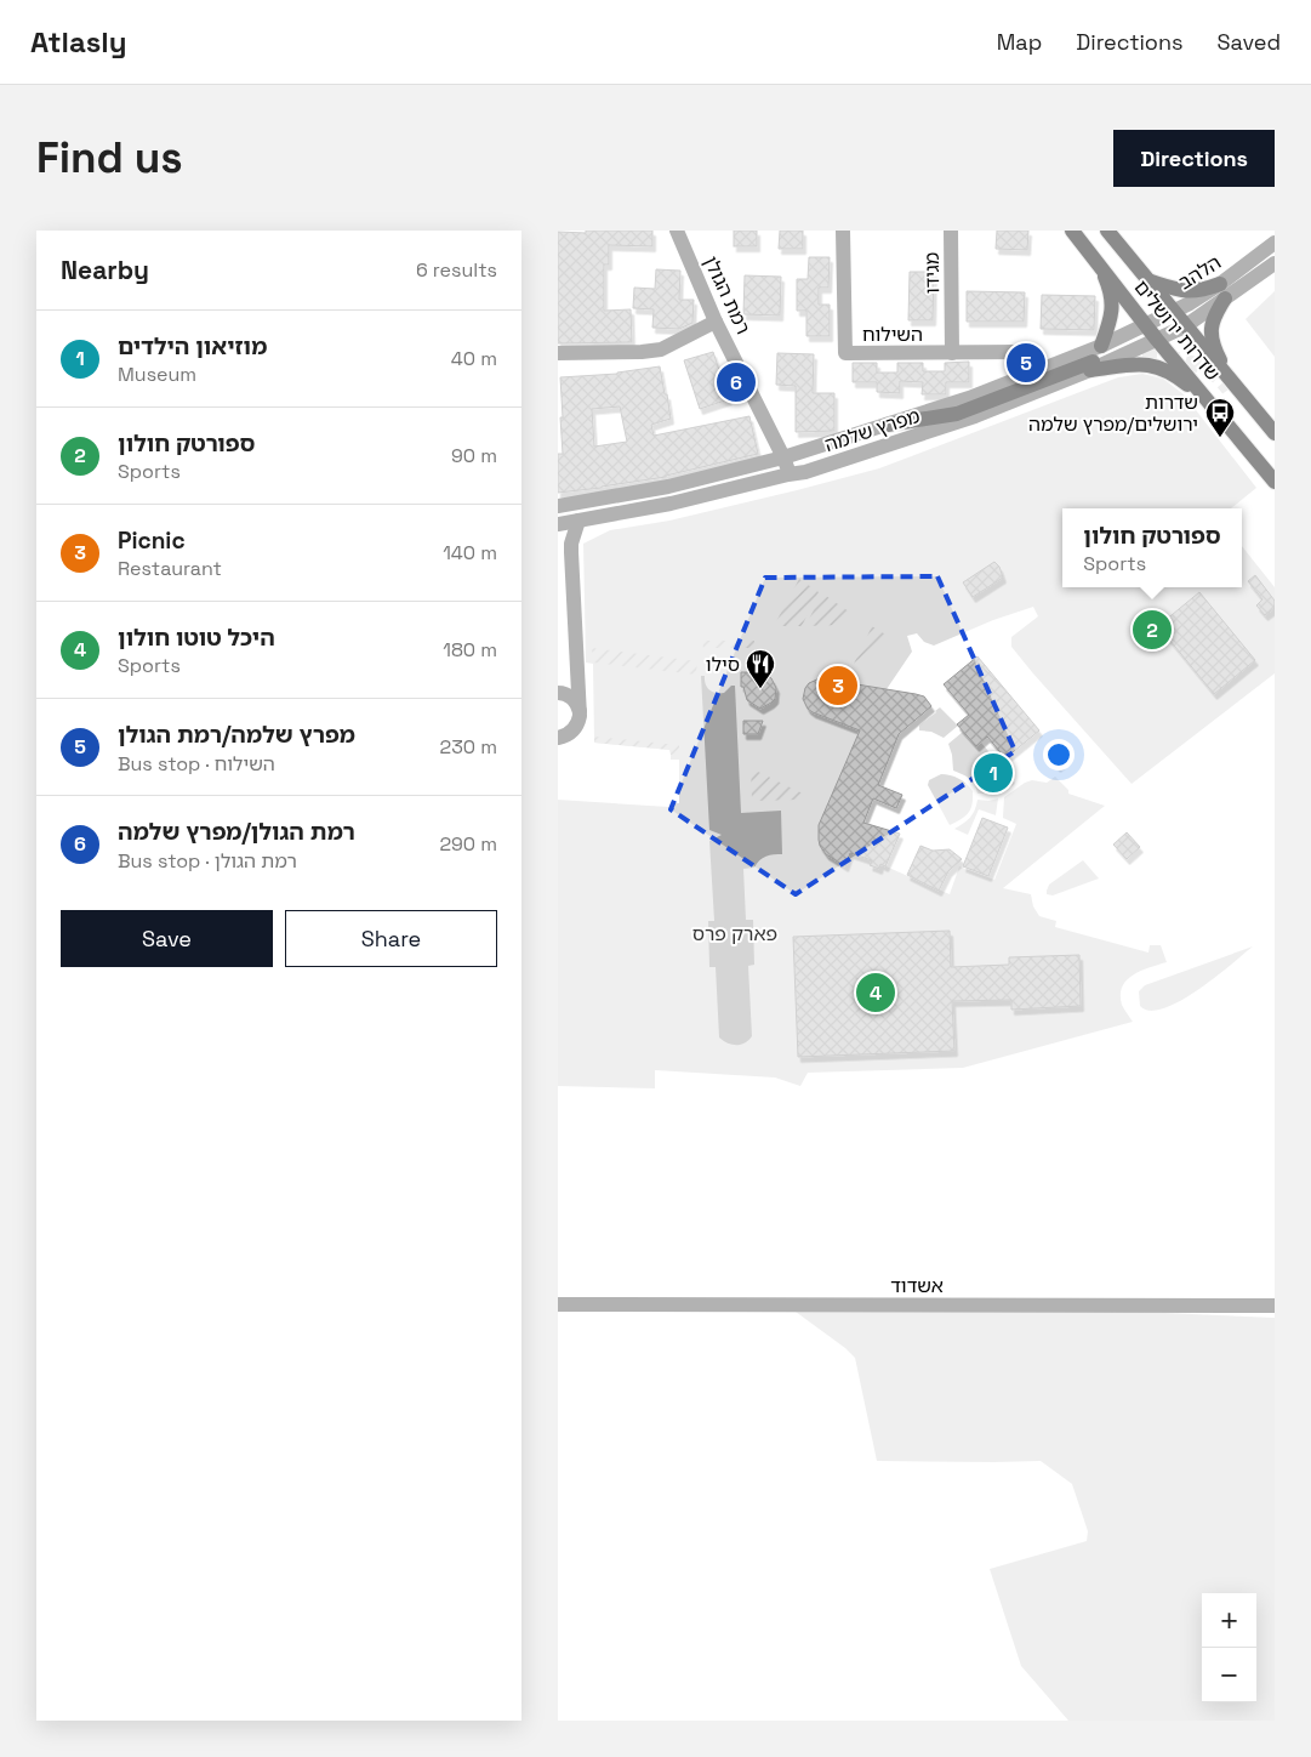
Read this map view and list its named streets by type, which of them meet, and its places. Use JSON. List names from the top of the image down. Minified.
{"streets":{"main road":["שדרות ירושלים"],"street":["הלהב","מגידו","רמת הגולן","השילוח","מפרץ שלמה","אשדוד"]},"crossings":[["הלהב","שדרות ירושלים"],["הלהב","מפרץ שלמה"],["מגידו","השילוח"],["רמת הגולן","מפרץ שלמה"],["שדרות ירושלים","מפרץ שלמה"]],"parks":["פארק פרס"],"places":{"bus stop":["שדרות ירושלים/מפרץ שלמה"],"restaurant":["סילו"]},"page":{"header":"Atlasly","nav":["Map","Directions","Saved"],"buttons":["Directions",["Save","Share"]],"title":"Find us","heading":["Nearby","6 results"],"list":[{"mark":"1","name":"מוזיאון הילדים","note":"Museum","value":"40 m"},{"mark":"2","name":"ספורטק חולון","note":"Sports","value":"90 m"},{"mark":"3","name":"Picnic","note":"Restaurant","value":"140 m"},{"mark":"4","name":"היכל טוטו חולון","note":"Sports","value":"180 m"},{"mark":"5","name":"מפרץ שלמה/רמת הגולן","note":"Bus stop · השילוח","value":"230 m"},{"mark":"6","name":"רמת הגולן/מפרץ שלמה","note":"Bus stop · רמת הגולן","value":"290 m"}],"pins":["5","6","2","3","1","4"],"popup":["ספורטק חולון","Sports"],"map_buttons":["+","−"]}}
